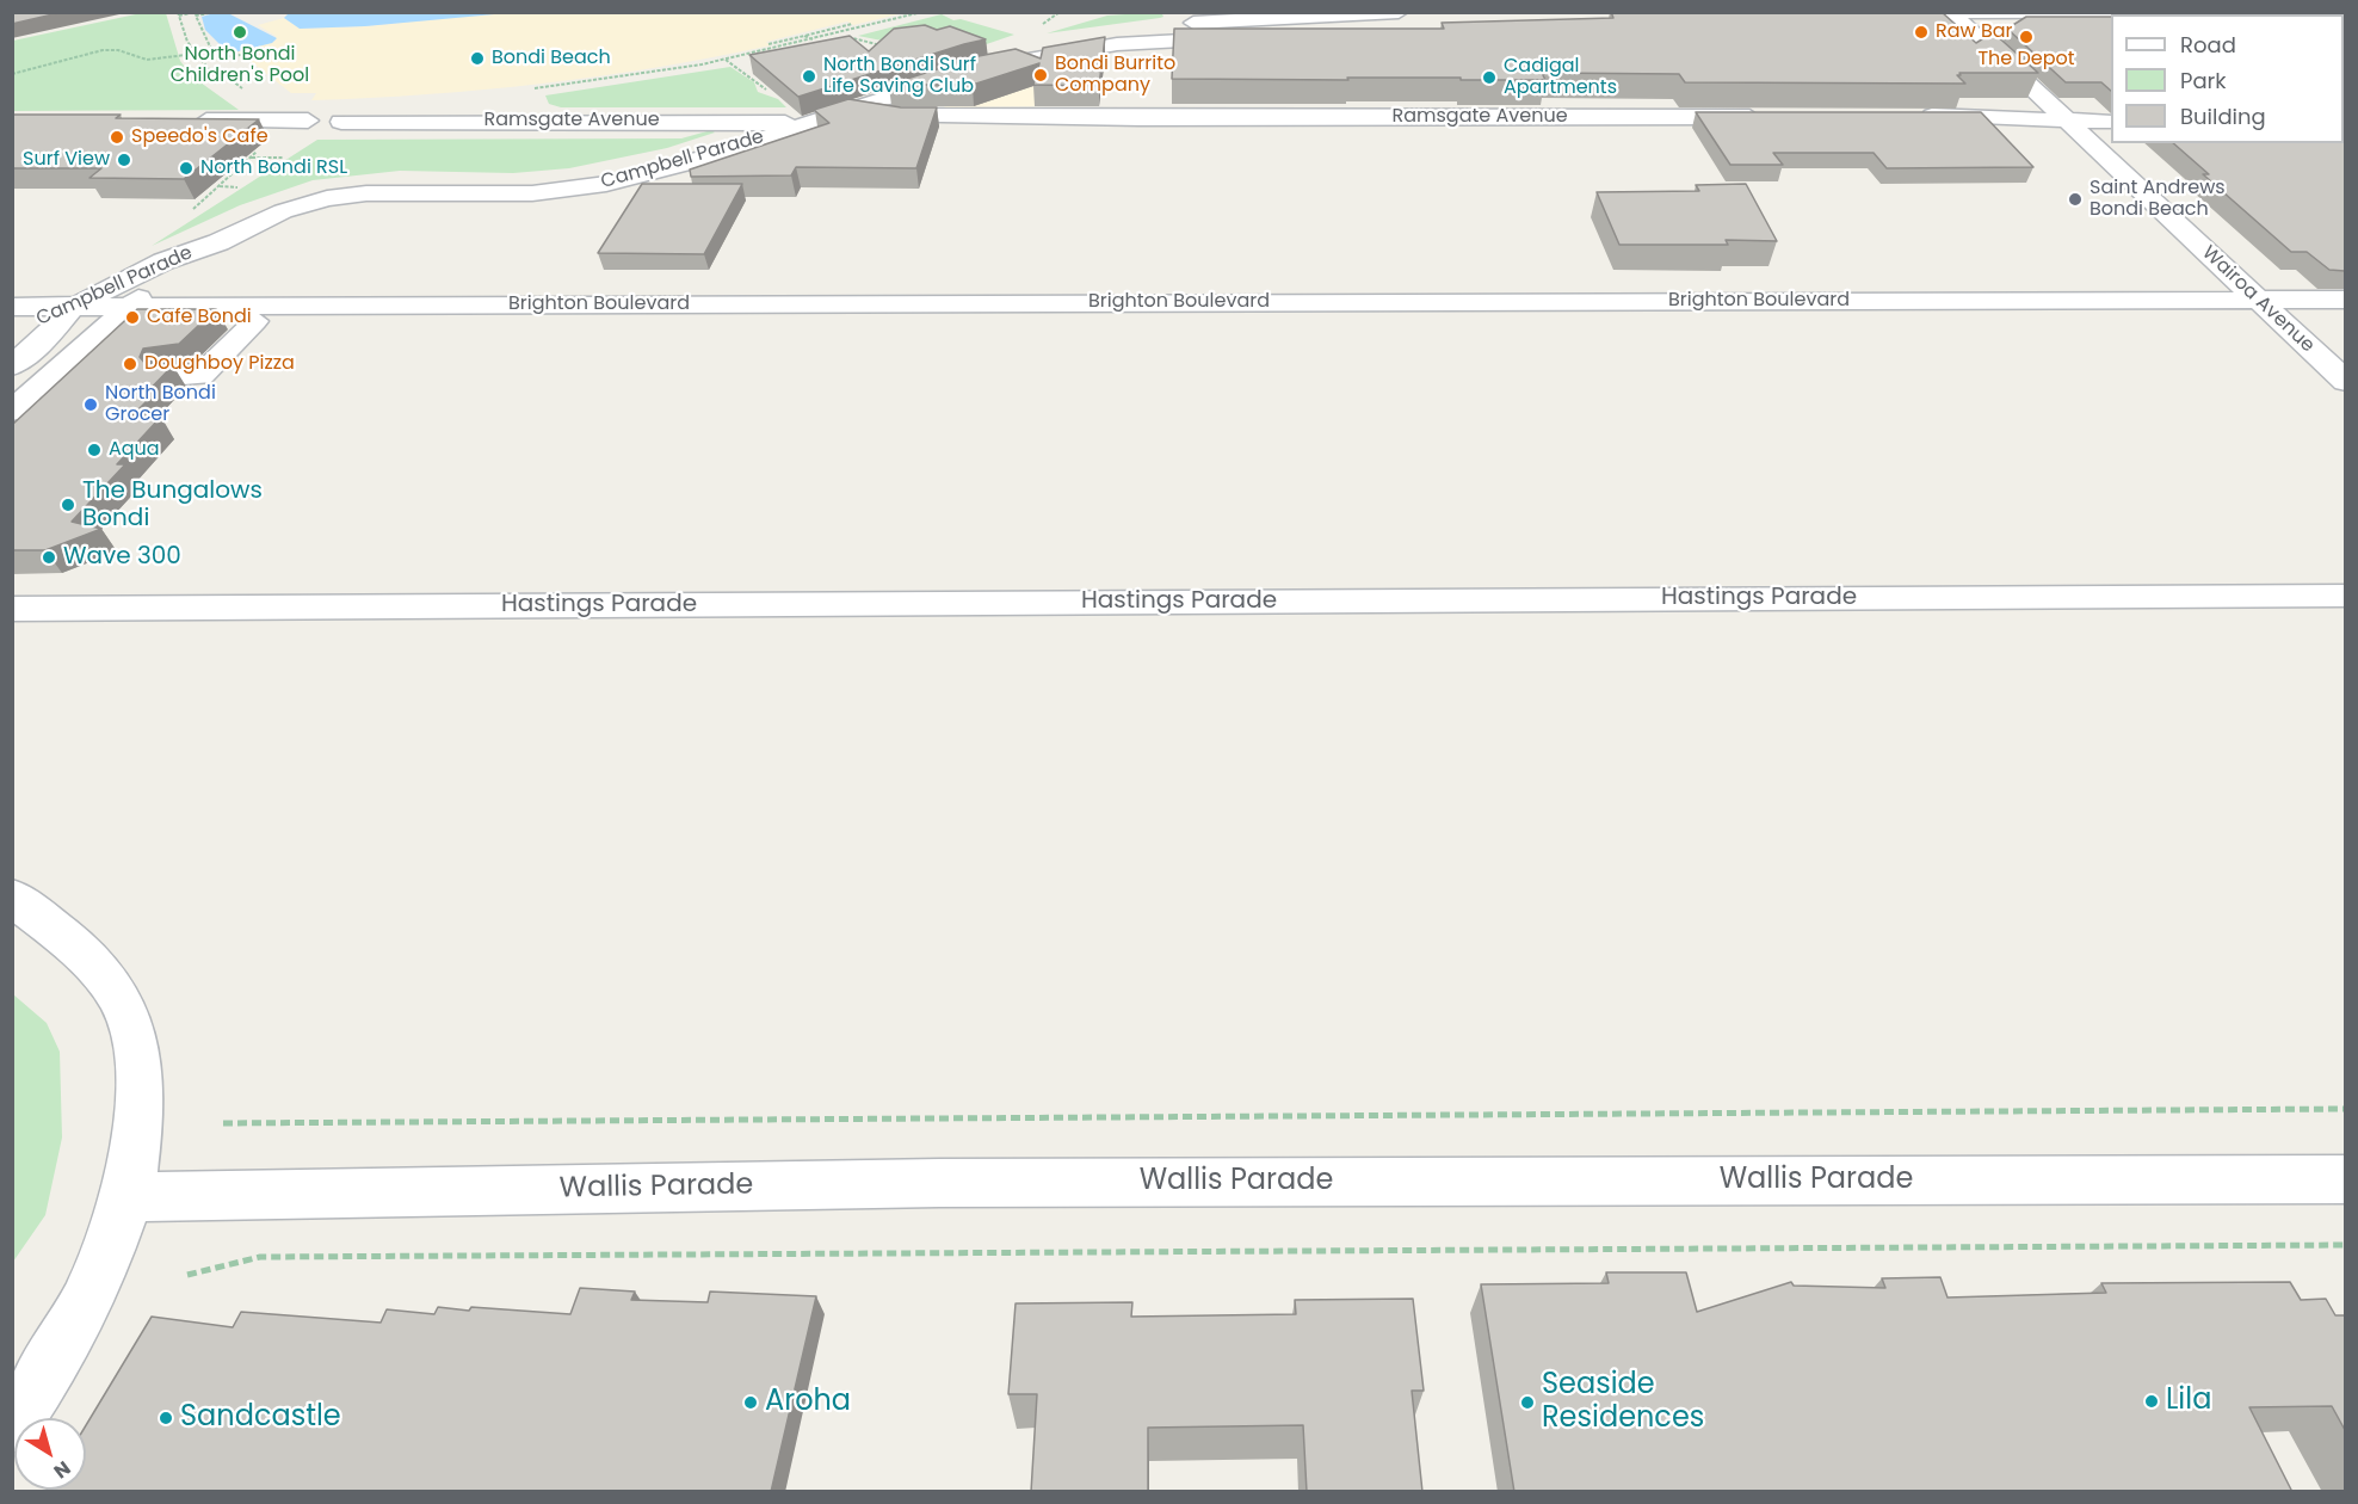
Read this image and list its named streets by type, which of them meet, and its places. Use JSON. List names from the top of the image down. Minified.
{"streets":{"street":["Ramsgate Avenue","Campbell Parade","Wairoa Avenue","Brighton Boulevard","Hastings Parade","Wallis Parade"]},"crossings":[["Ramsgate Avenue","Campbell Parade"],["Campbell Parade","Brighton Boulevard"],["Wairoa Avenue","Brighton Boulevard"]],"places":["North Bondi Children's Pool","Raw Bar","The Depot","Bondi Beach","Bondi Burrito Company","North Bondi Surf Life Saving Club","Cadigal Apartments","Speedo's Cafe","Surf View","North Bondi RSL","Saint Andrews Bondi Beach","Cafe Bondi","Doughboy Pizza","North Bondi Grocer","Aqua","The Bungalows Bondi","Wave 300","Lila","Aroha","Seaside Residences","Sandcastle"],"legend":["Road","Park","Building"],"north":"bottom right"}
